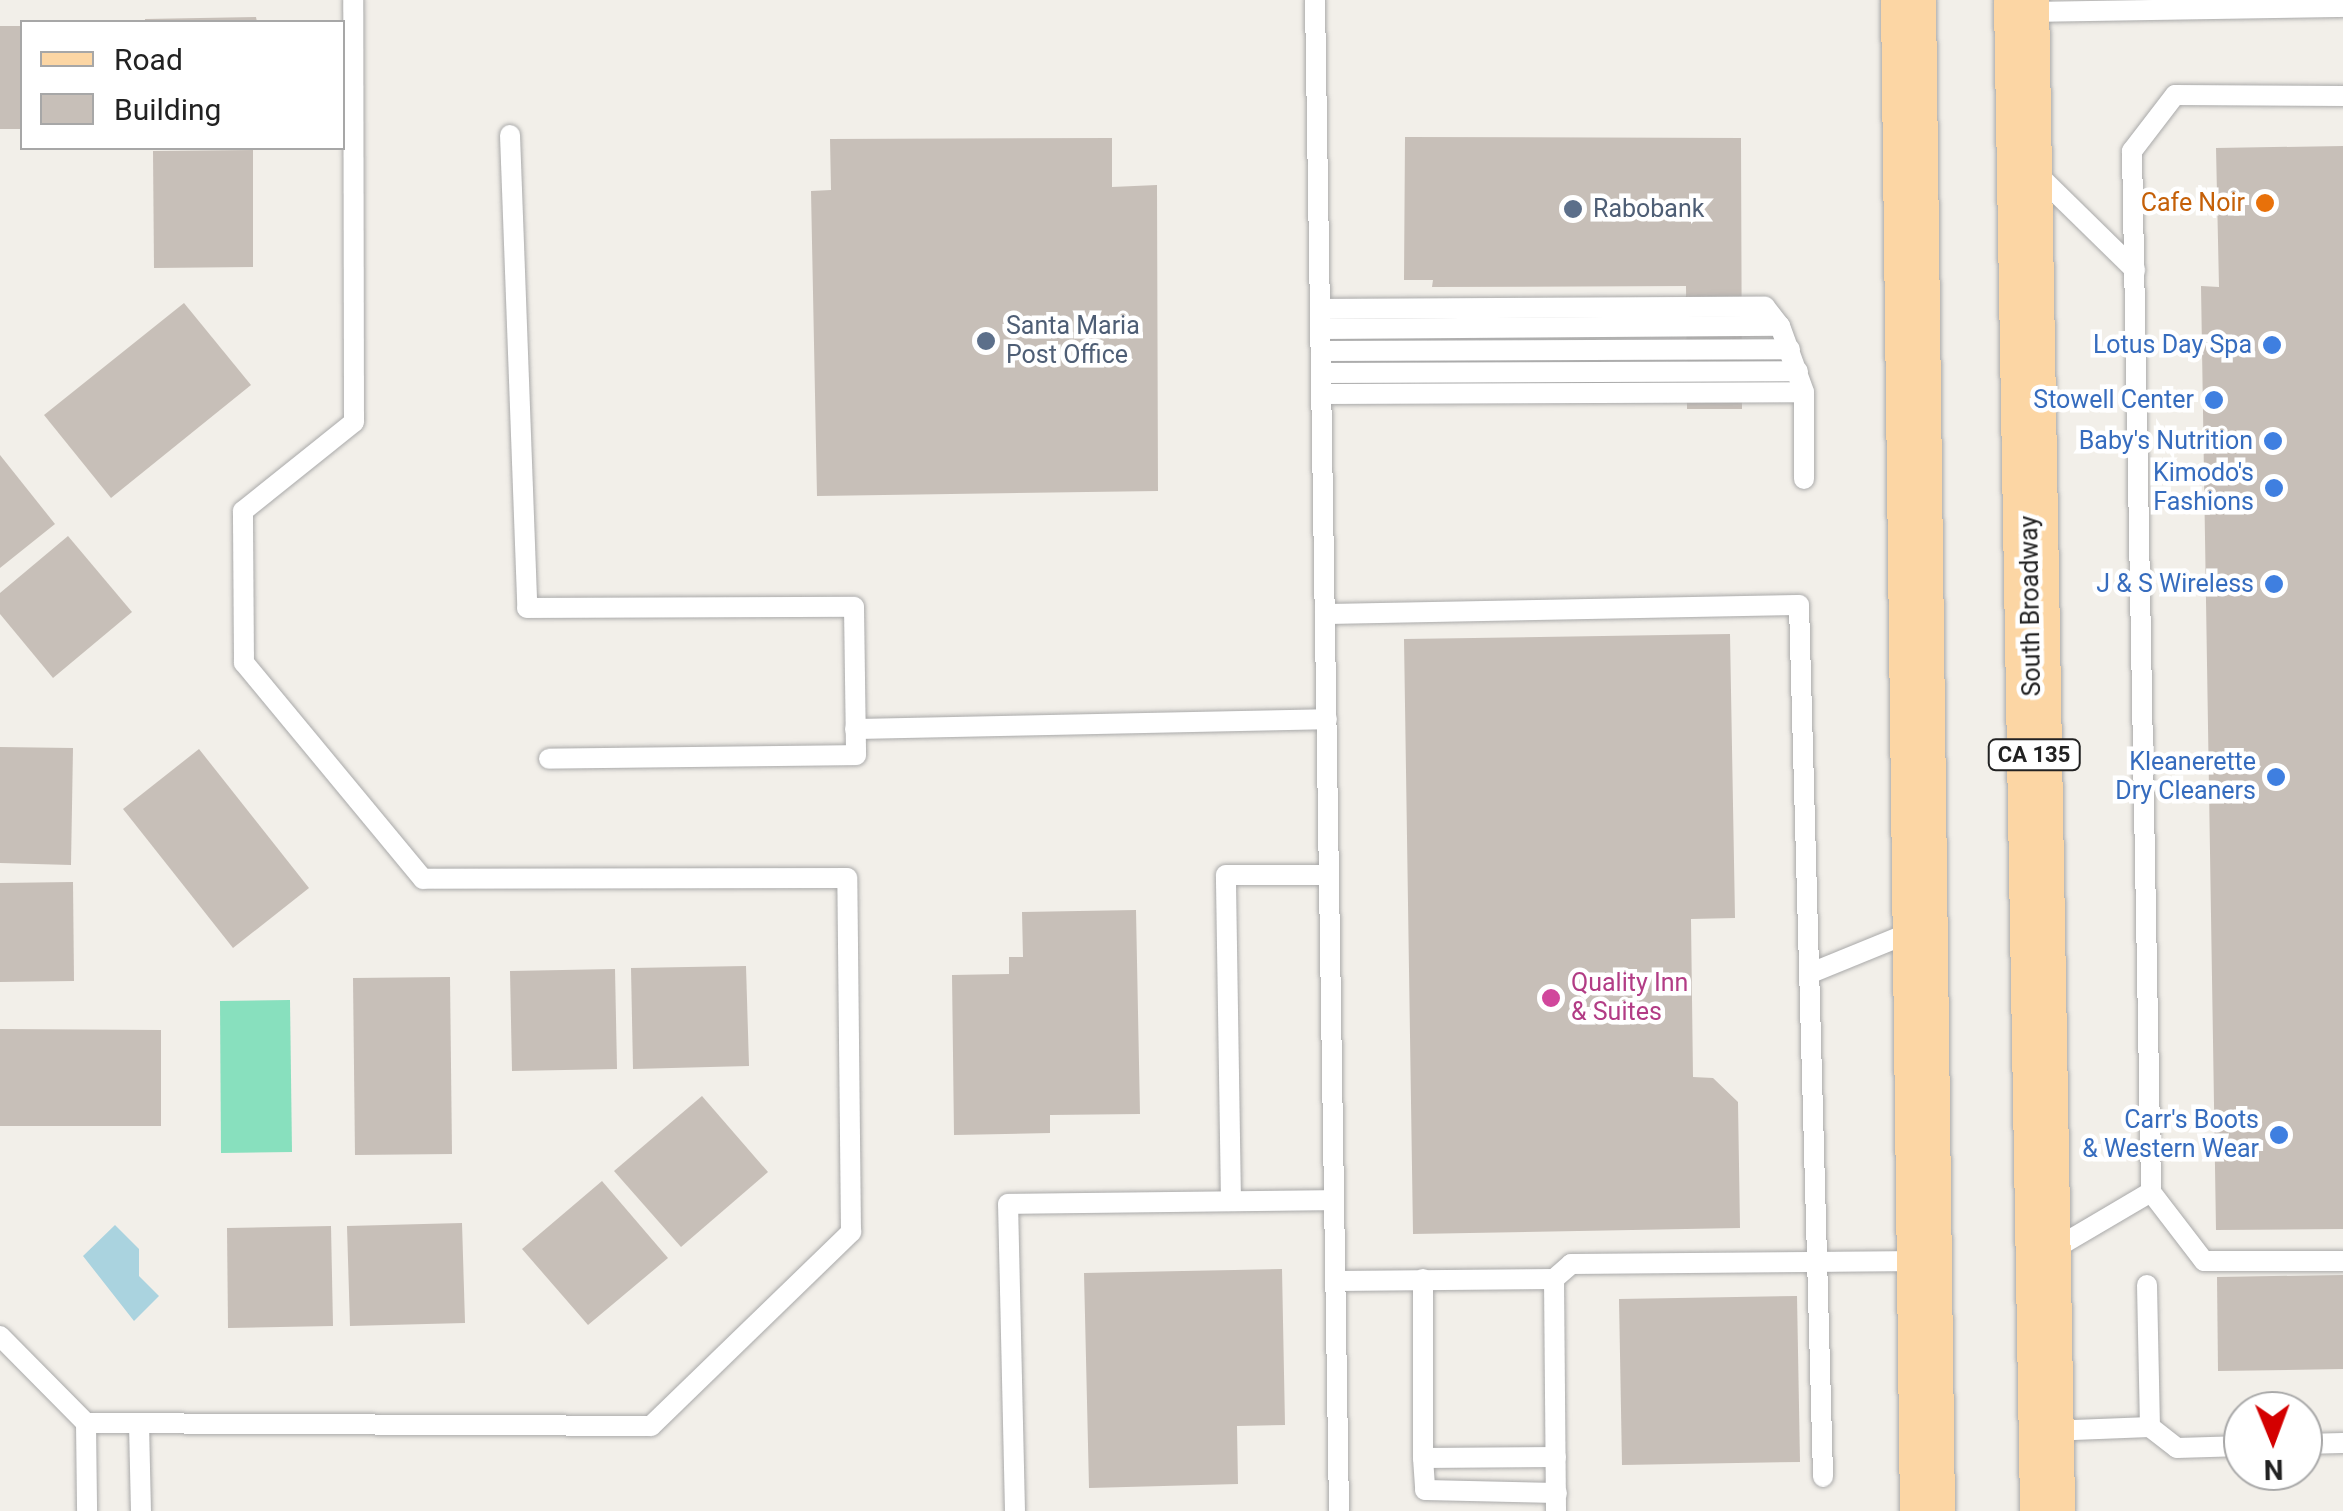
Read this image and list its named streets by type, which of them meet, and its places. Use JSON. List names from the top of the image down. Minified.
{"streets":{"main road":["South Broadway","CA 135"]},"places":["Cafe Noir","Rabobank","Santa Maria Post Office","Lotus Day Spa","Stowell Center","Baby's Nutrition","Kimodo's Fashions","J & S Wireless","Kleanerette Dry Cleaners","Quality Inn & Suites","Carr's Boots & Western Wear"],"legend":["Road","Building"],"north":"bottom"}
